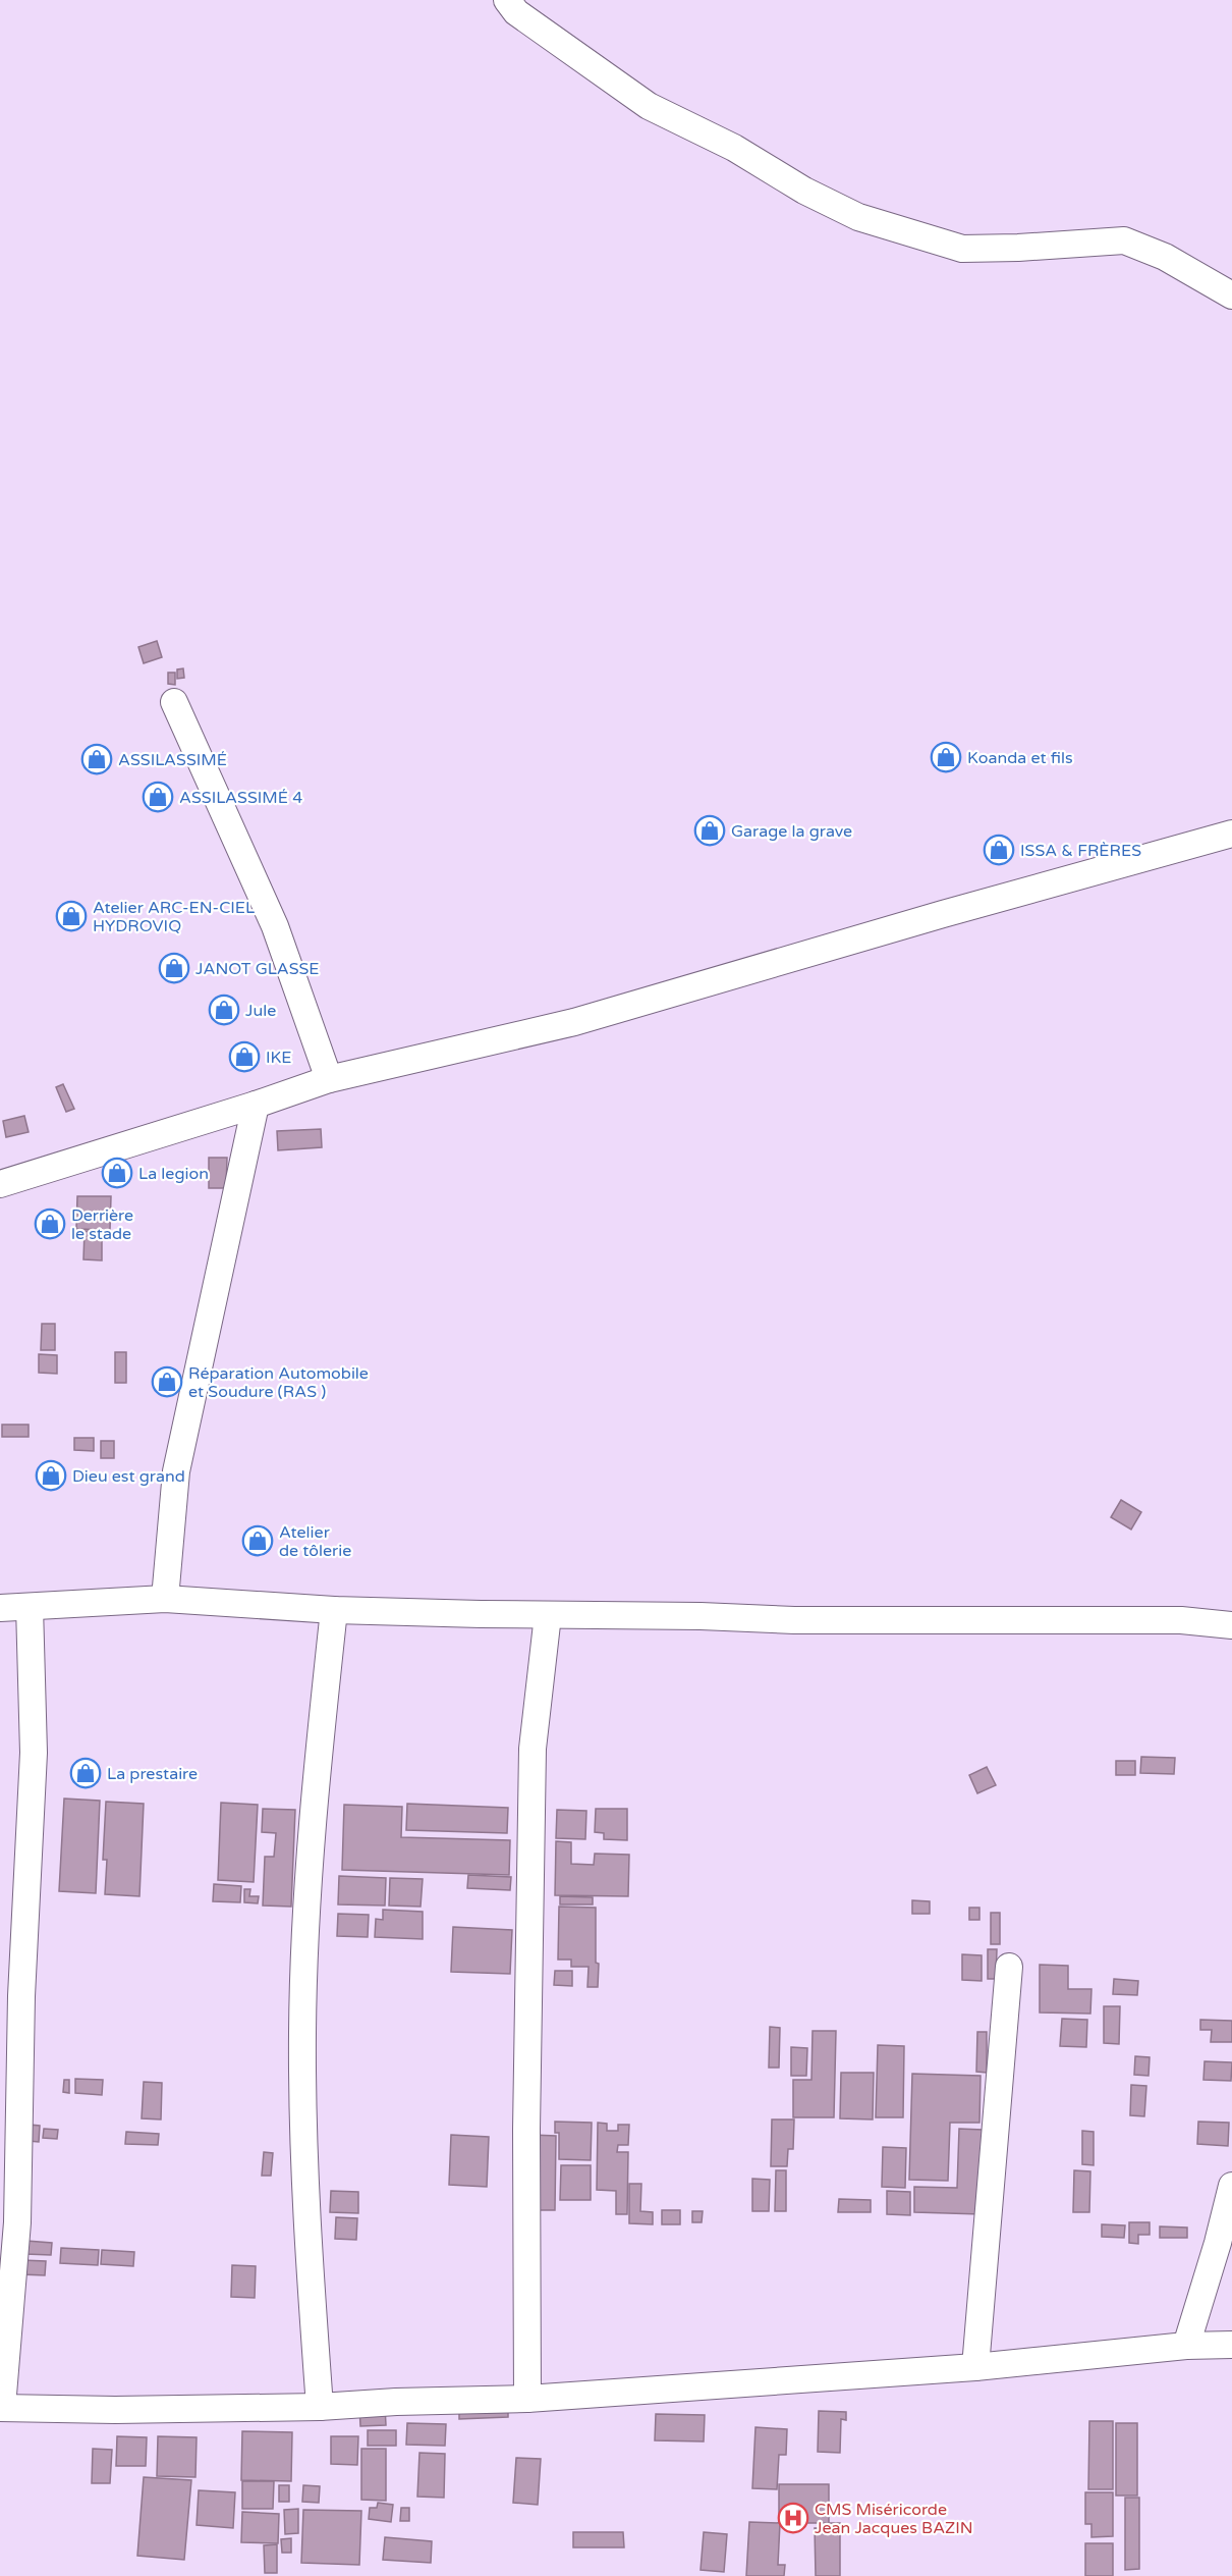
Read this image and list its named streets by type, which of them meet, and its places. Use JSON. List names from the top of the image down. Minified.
{"places":{"shop":["Koanda et fils","ASSILASSIMÉ","ASSILASSIMÉ 4","Garage la grave","ISSA & FRÈRES","Atelier ARC-EN-CIEL HYDROVIQ","JANOT GLASSE","Jule","IKE","La legion","Derrière le stade","Réparation Automobile et Soudure (RAS )","Dieu est grand","Atelier de tôlerie","La prestaire"],"hospital":["CMS Miséricorde Jean Jacques BAZIN"]}}
